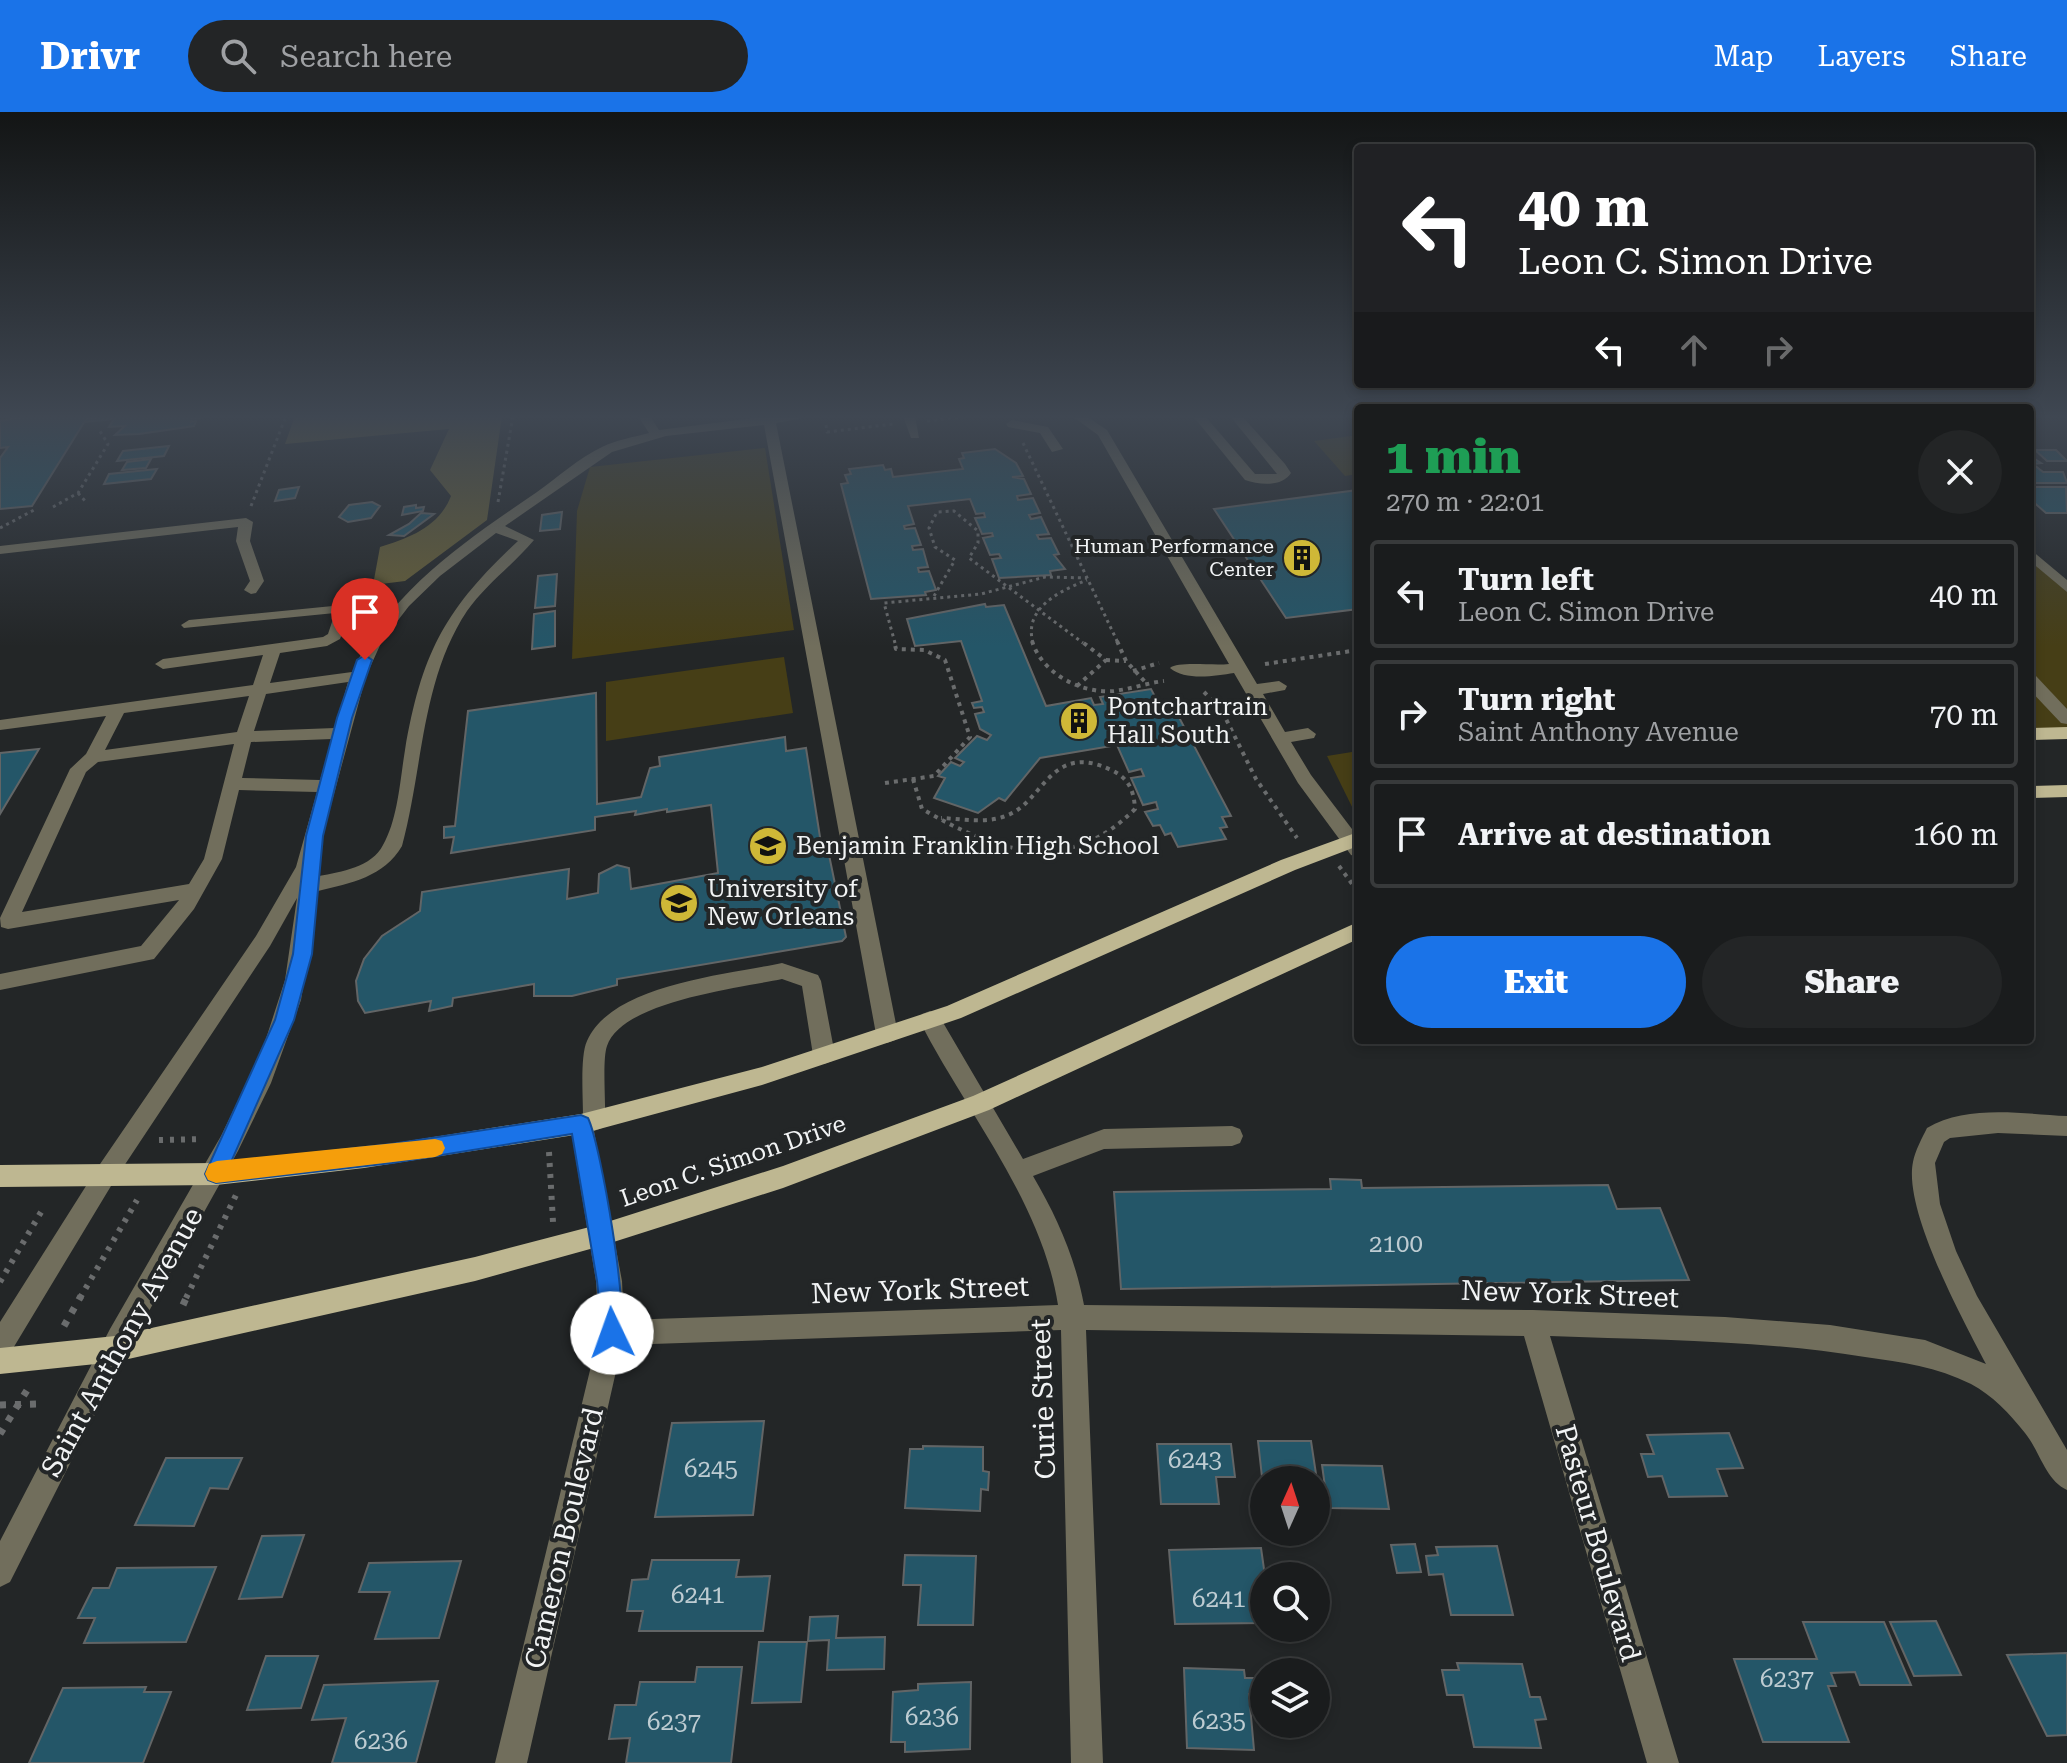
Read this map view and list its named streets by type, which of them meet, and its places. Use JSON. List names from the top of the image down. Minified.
{"streets":{"main road":["Leon C. Simon Drive"],"street":["New York Street","Saint Anthony Avenue","Curie Street","Cameron Boulevard","Pasteur Boulevard"]},"crossings":[["Leon C. Simon Drive","Saint Anthony Avenue"],["Leon C. Simon Drive","Curie Street"],["Leon C. Simon Drive","Cameron Boulevard"],["New York Street","Curie Street"],["New York Street","Cameron Boulevard"],["New York Street","Pasteur Boulevard"]],"places":{"building":["Human Performance Center","Pontchartrain Hall South"],"school or university":["Benjamin Franklin High School","University of New Orleans"]},"house_numbers":["2100","6243","6245","6241","6241","6237","6236","6235","6237","6236"],"north":"top","page":{"header":"Drivr","search":"Search here","nav":["Map","Layers","Share"],"turn":["40 m","Leon C. Simon Drive"],"heading":["1 min","270 m · 22:01"],"list":[{"name":"Turn left","note":"Leon C. Simon Drive","value":"40 m"},{"name":"Turn right","note":"Saint Anthony Avenue","value":"70 m"},{"name":"Arrive at destination","value":"160 m"}],"buttons":["Exit","Share"]}}
